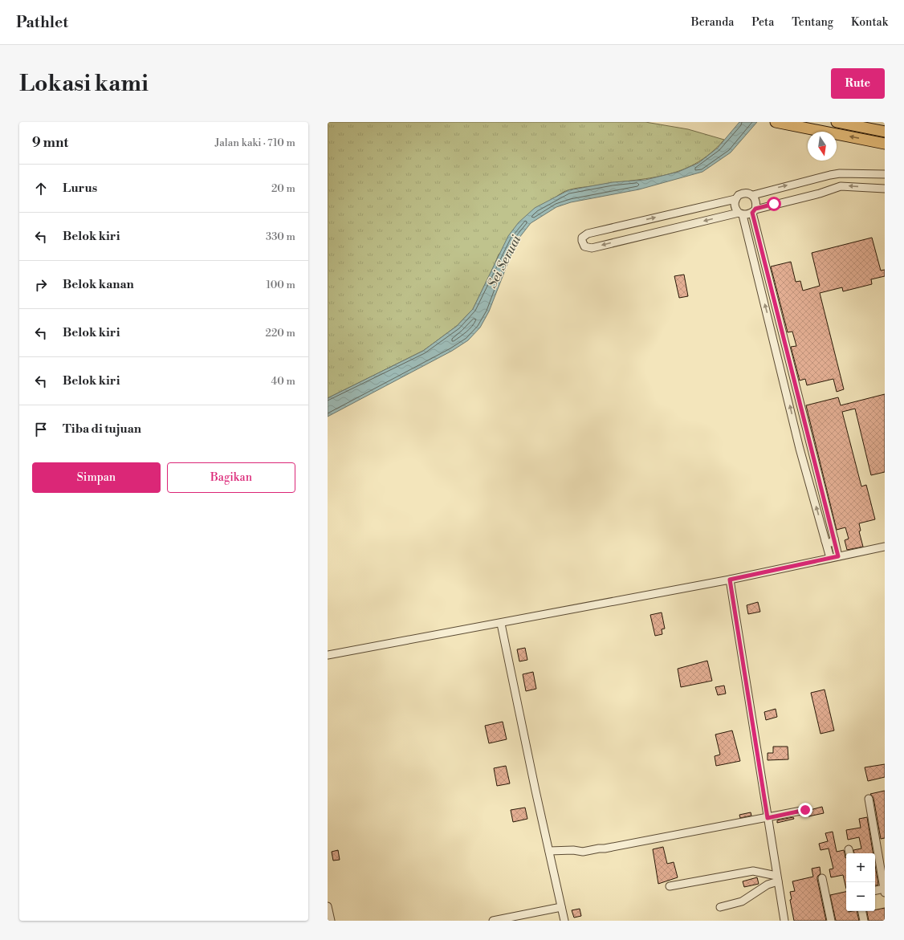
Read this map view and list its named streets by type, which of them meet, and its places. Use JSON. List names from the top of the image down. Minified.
{"water":["Sei Seruai"],"north":"bottom","page":{"header":"Pathlet","nav":["Beranda","Peta","Tentang","Kontak"],"buttons":["Rute",["Simpan","Bagikan"]],"title":"Lokasi kami","heading":["9 mnt","Jalan kaki · 710 m"],"list":[["Lurus","20 m"],["Belok kiri","330 m"],["Belok kanan","100 m"],["Belok kiri","220 m"],["Belok kiri","40 m"],"Tiba di tujuan"],"map_buttons":["+","−"]}}
